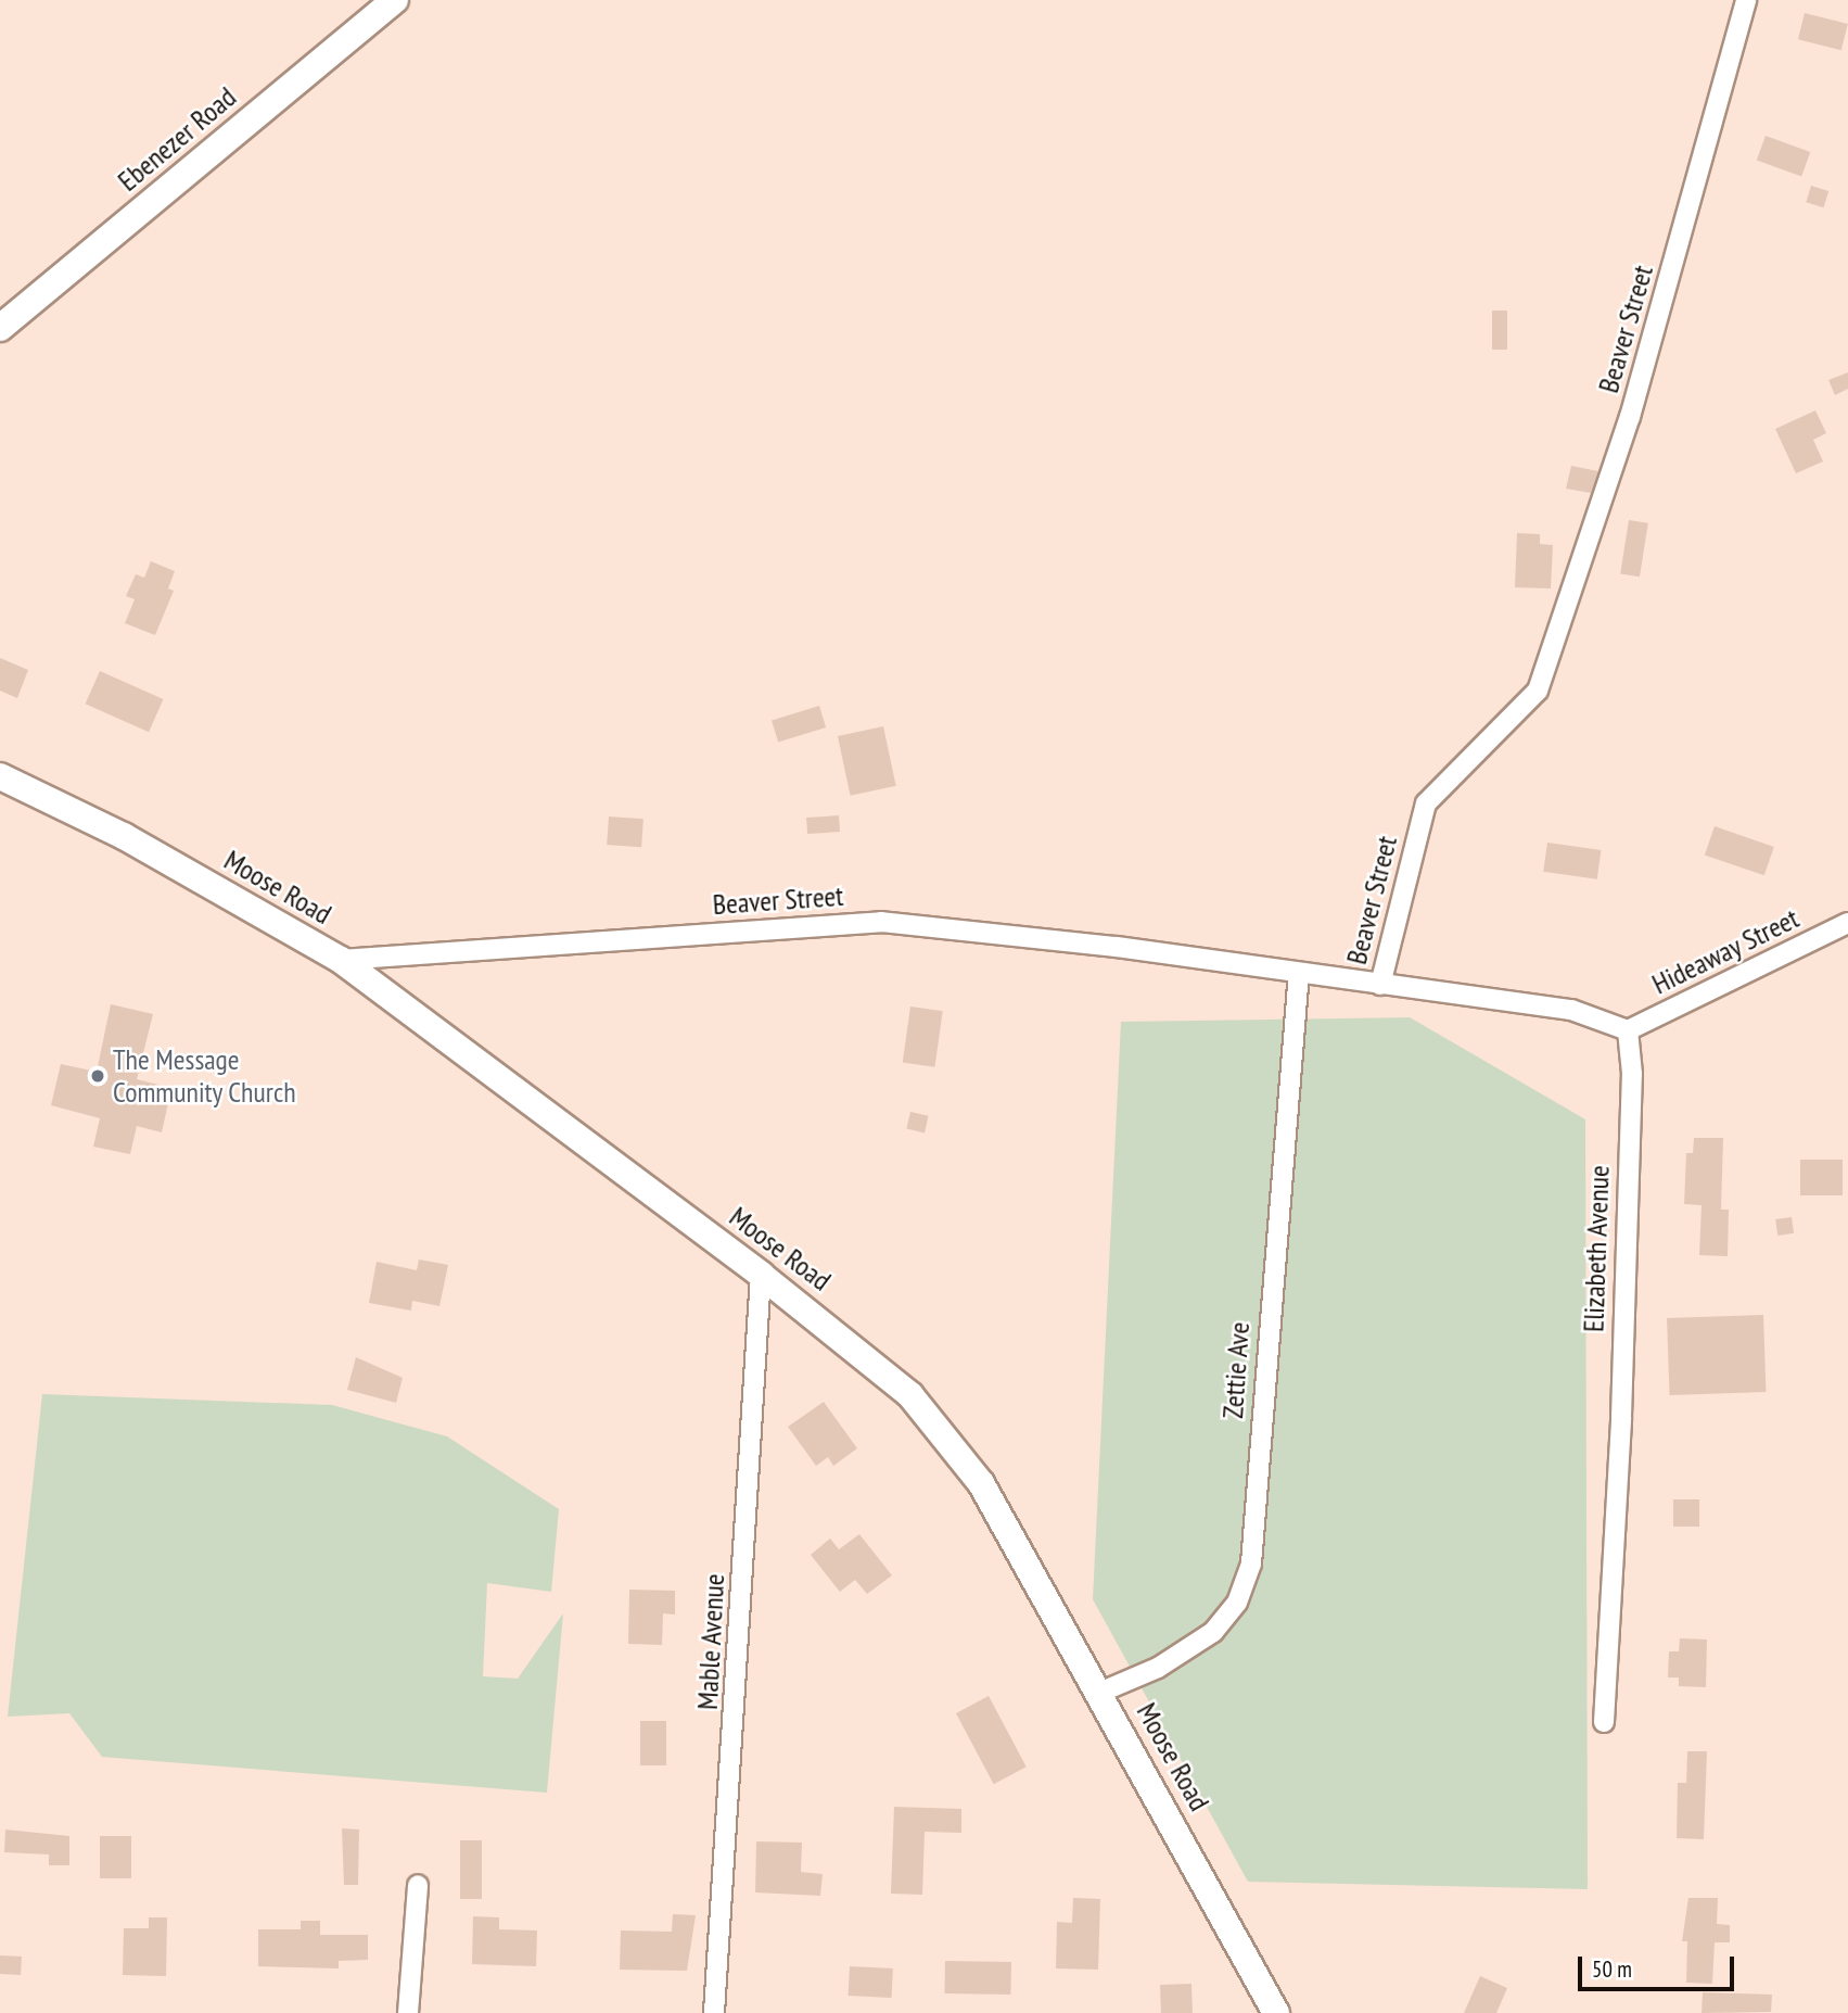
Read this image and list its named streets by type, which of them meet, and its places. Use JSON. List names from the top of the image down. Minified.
{"streets":{"street":["Ebenezer Road","Beaver Street","Moose Road","Hideaway Street","Elizabeth Avenue","Zettie Ave","Mable Avenue"]},"crossings":[["Beaver Street","Moose Road"],["Beaver Street","Zettie Ave"],["Moose Road","Zettie Ave"],["Moose Road","Mable Avenue"],["Hideaway Street","Elizabeth Avenue"]],"places":["The Message Community Church"],"scale_bar":"50 m"}
